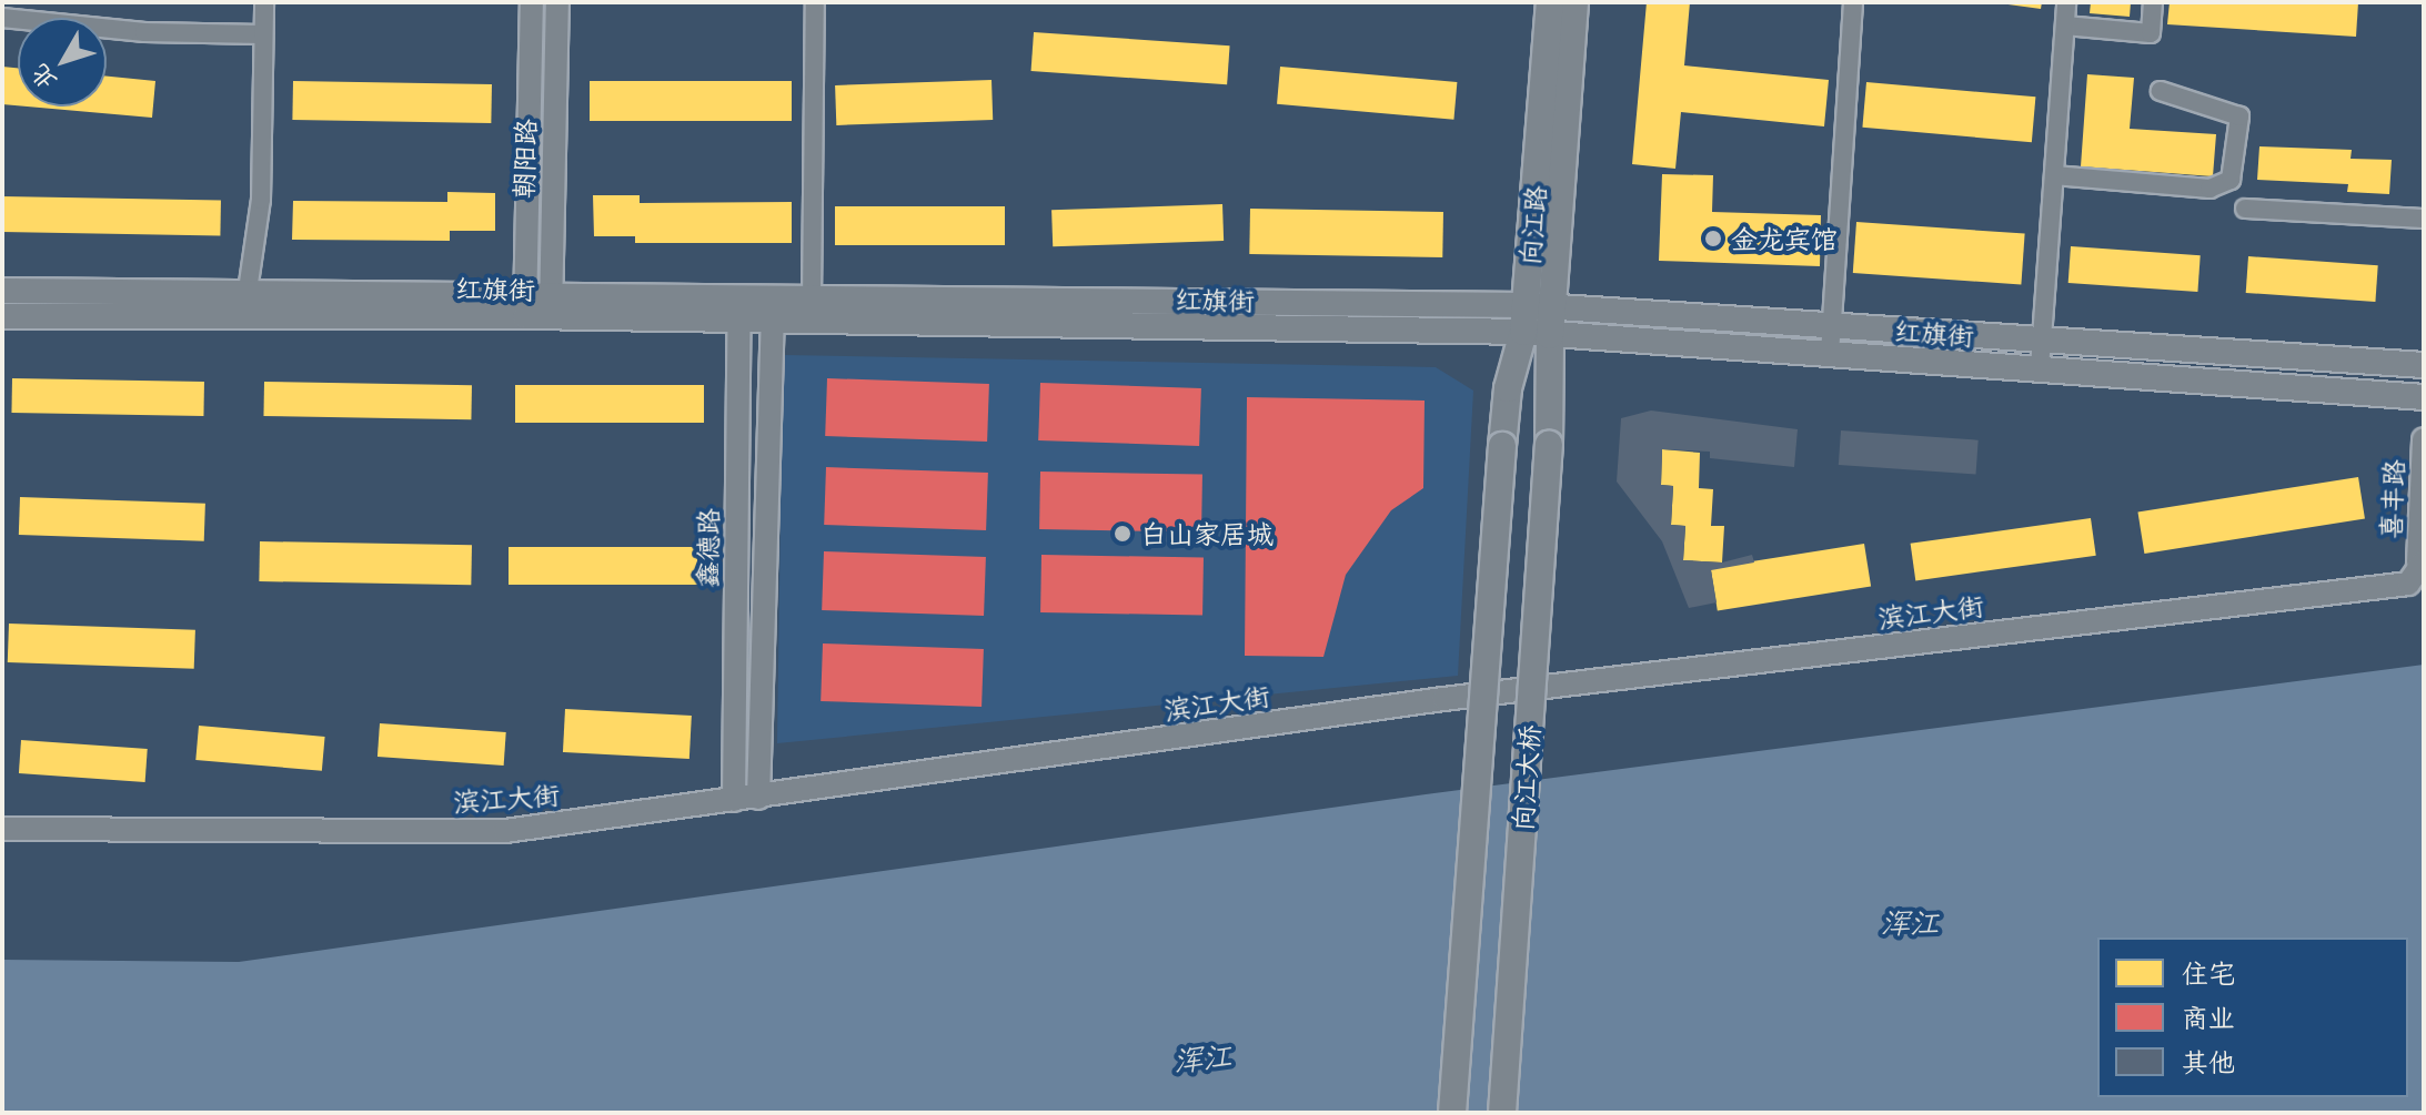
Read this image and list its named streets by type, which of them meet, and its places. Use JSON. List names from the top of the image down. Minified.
{"streets":{"main road":["向江路","红旗街","向江大桥"],"street":["朝阳路","喜丰路","鑫德路","滨江大街"]},"crossings":[["朝阳路","红旗街"],["向江路","红旗街"],["向江路","向江大桥"],["红旗街","鑫德路"],["喜丰路","滨江大街"],["鑫德路","滨江大街"]],"water":["浑江"],"places":["金龙宾馆","白山家居城"],"legend":["住宅","商业","其他"],"north":"bottom left"}
